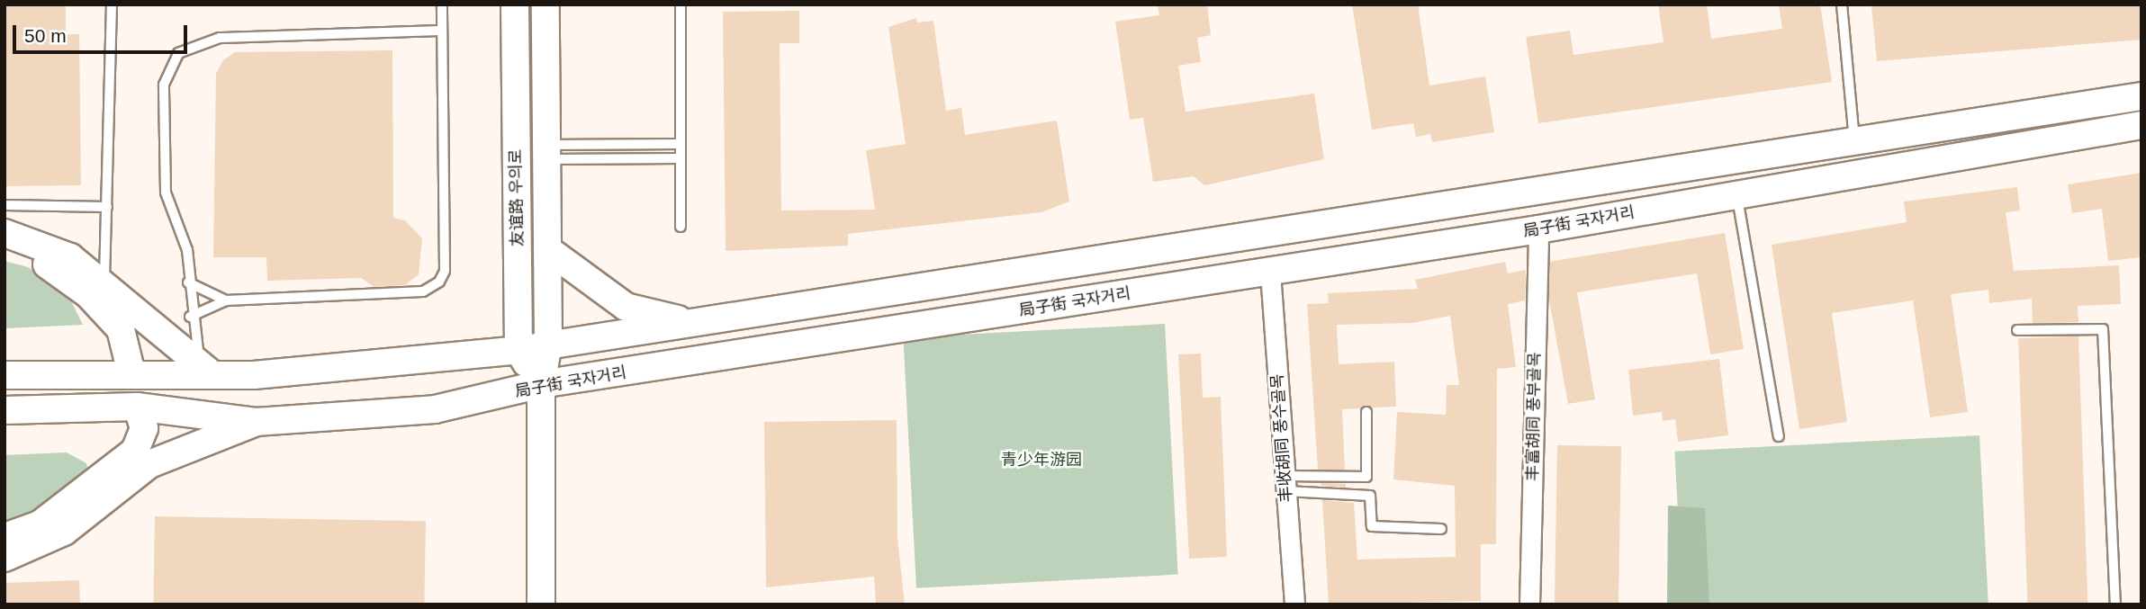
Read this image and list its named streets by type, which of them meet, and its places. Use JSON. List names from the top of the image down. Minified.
{"streets":{"main road":["友谊路 우의로","局子街 국자거리"],"street":["丰富胡同 풍부골목","丰收胡同 풍수골목"]},"crossings":[["友谊路 우의로","局子街 국자거리"],["局子街 국자거리","丰富胡同 풍부골목"],["局子街 국자거리","丰收胡同 풍수골목"]],"parks":["青少年游园"],"scale_bar":"50 m"}
